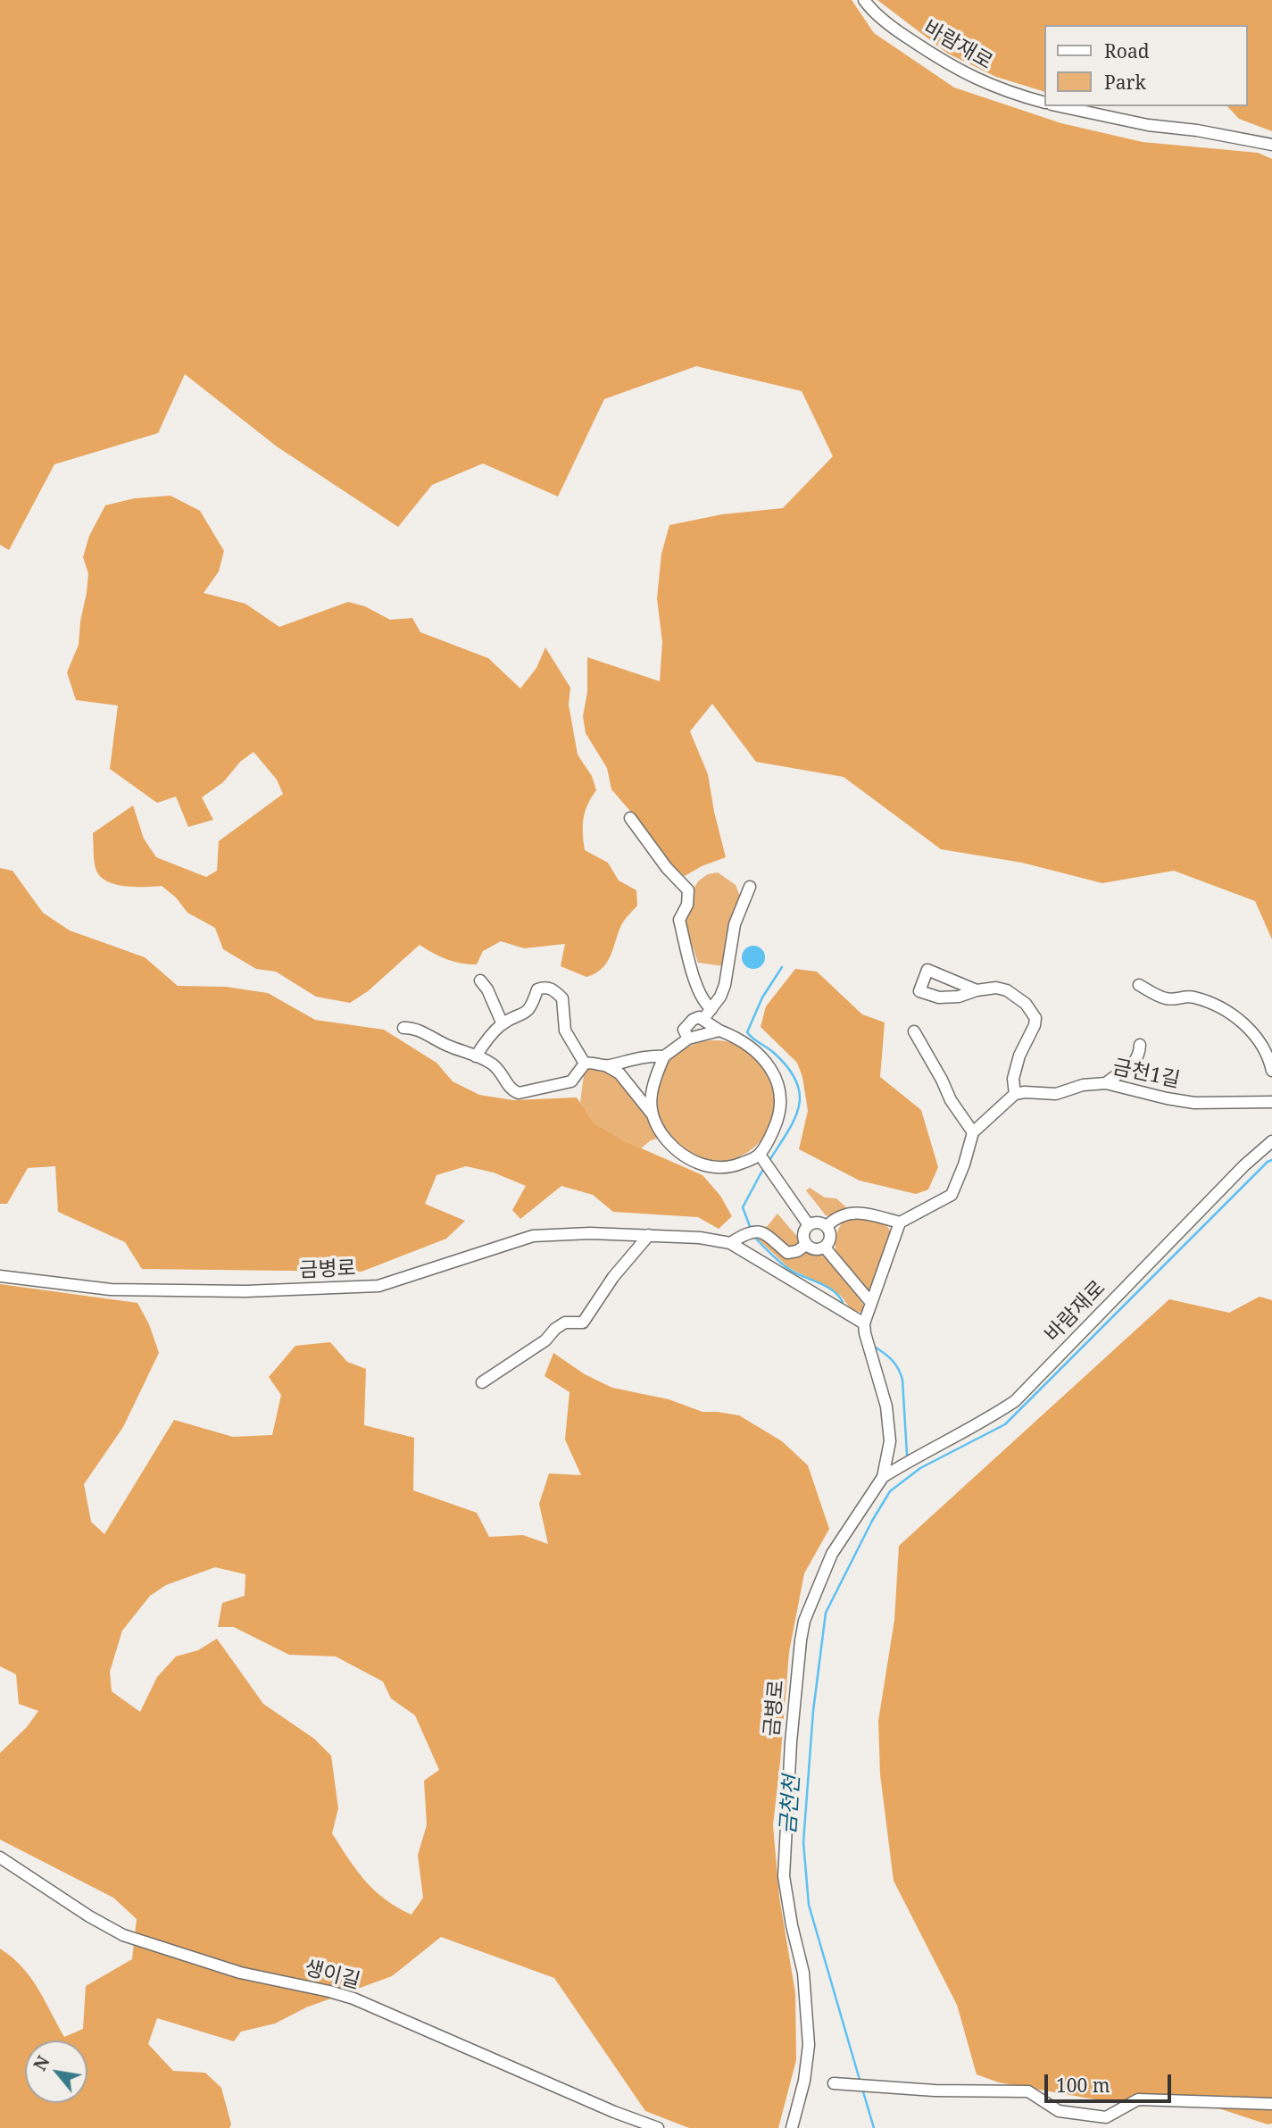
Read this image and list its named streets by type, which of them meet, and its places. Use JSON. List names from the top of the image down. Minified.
{"streets":{"street":["바람재로","금천1길","금병로","생이길"]},"crossings":[["바람재로","금병로"]],"water":["금천천"],"legend":["Road","Park"],"scale_bar":"100 m","north":"top left"}
